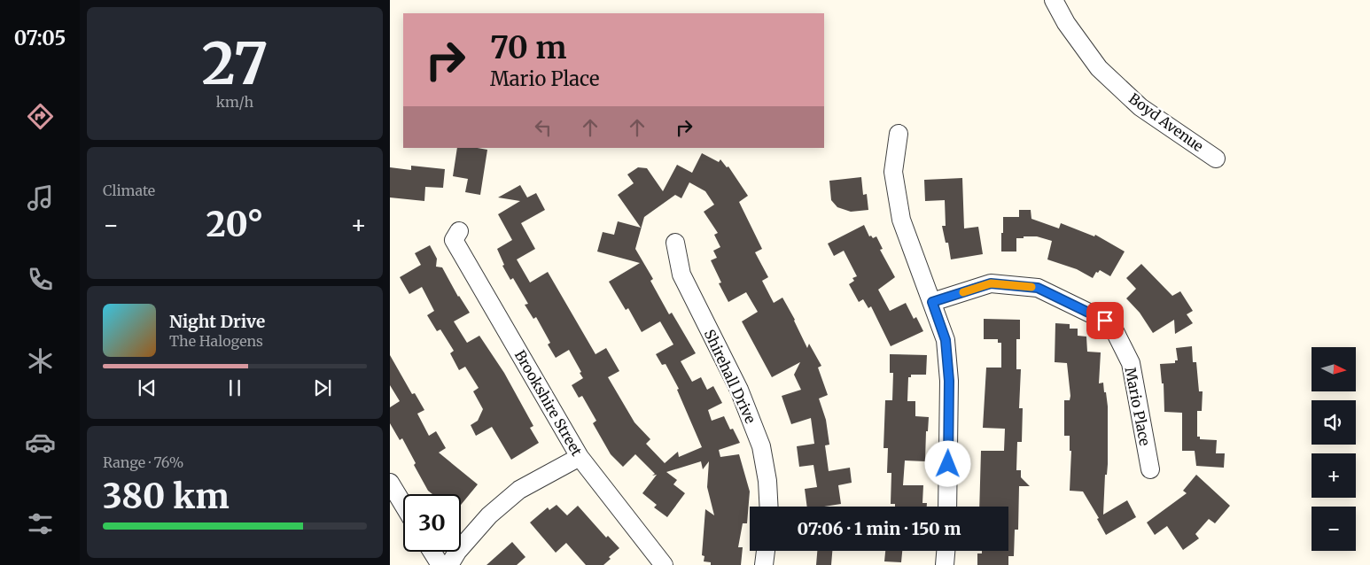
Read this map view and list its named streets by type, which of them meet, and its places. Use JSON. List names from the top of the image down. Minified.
{"streets":{"street":["Boyd Avenue","Shirehall Drive","Brookshire Street","Mario Place"]},"north":"right","page":{"tabs":"07:05","tile":[["27","km/h"],"Climate",["Range · 76%","380 km"]],"turn":["70 m","Mario Place"],"heat":["−","20°","+"],"song":["Night Drive","The Halogens"],"map_buttons":["+","−"],"limit":"30","trip":"07:06 · 1 min · 150 m"}}
